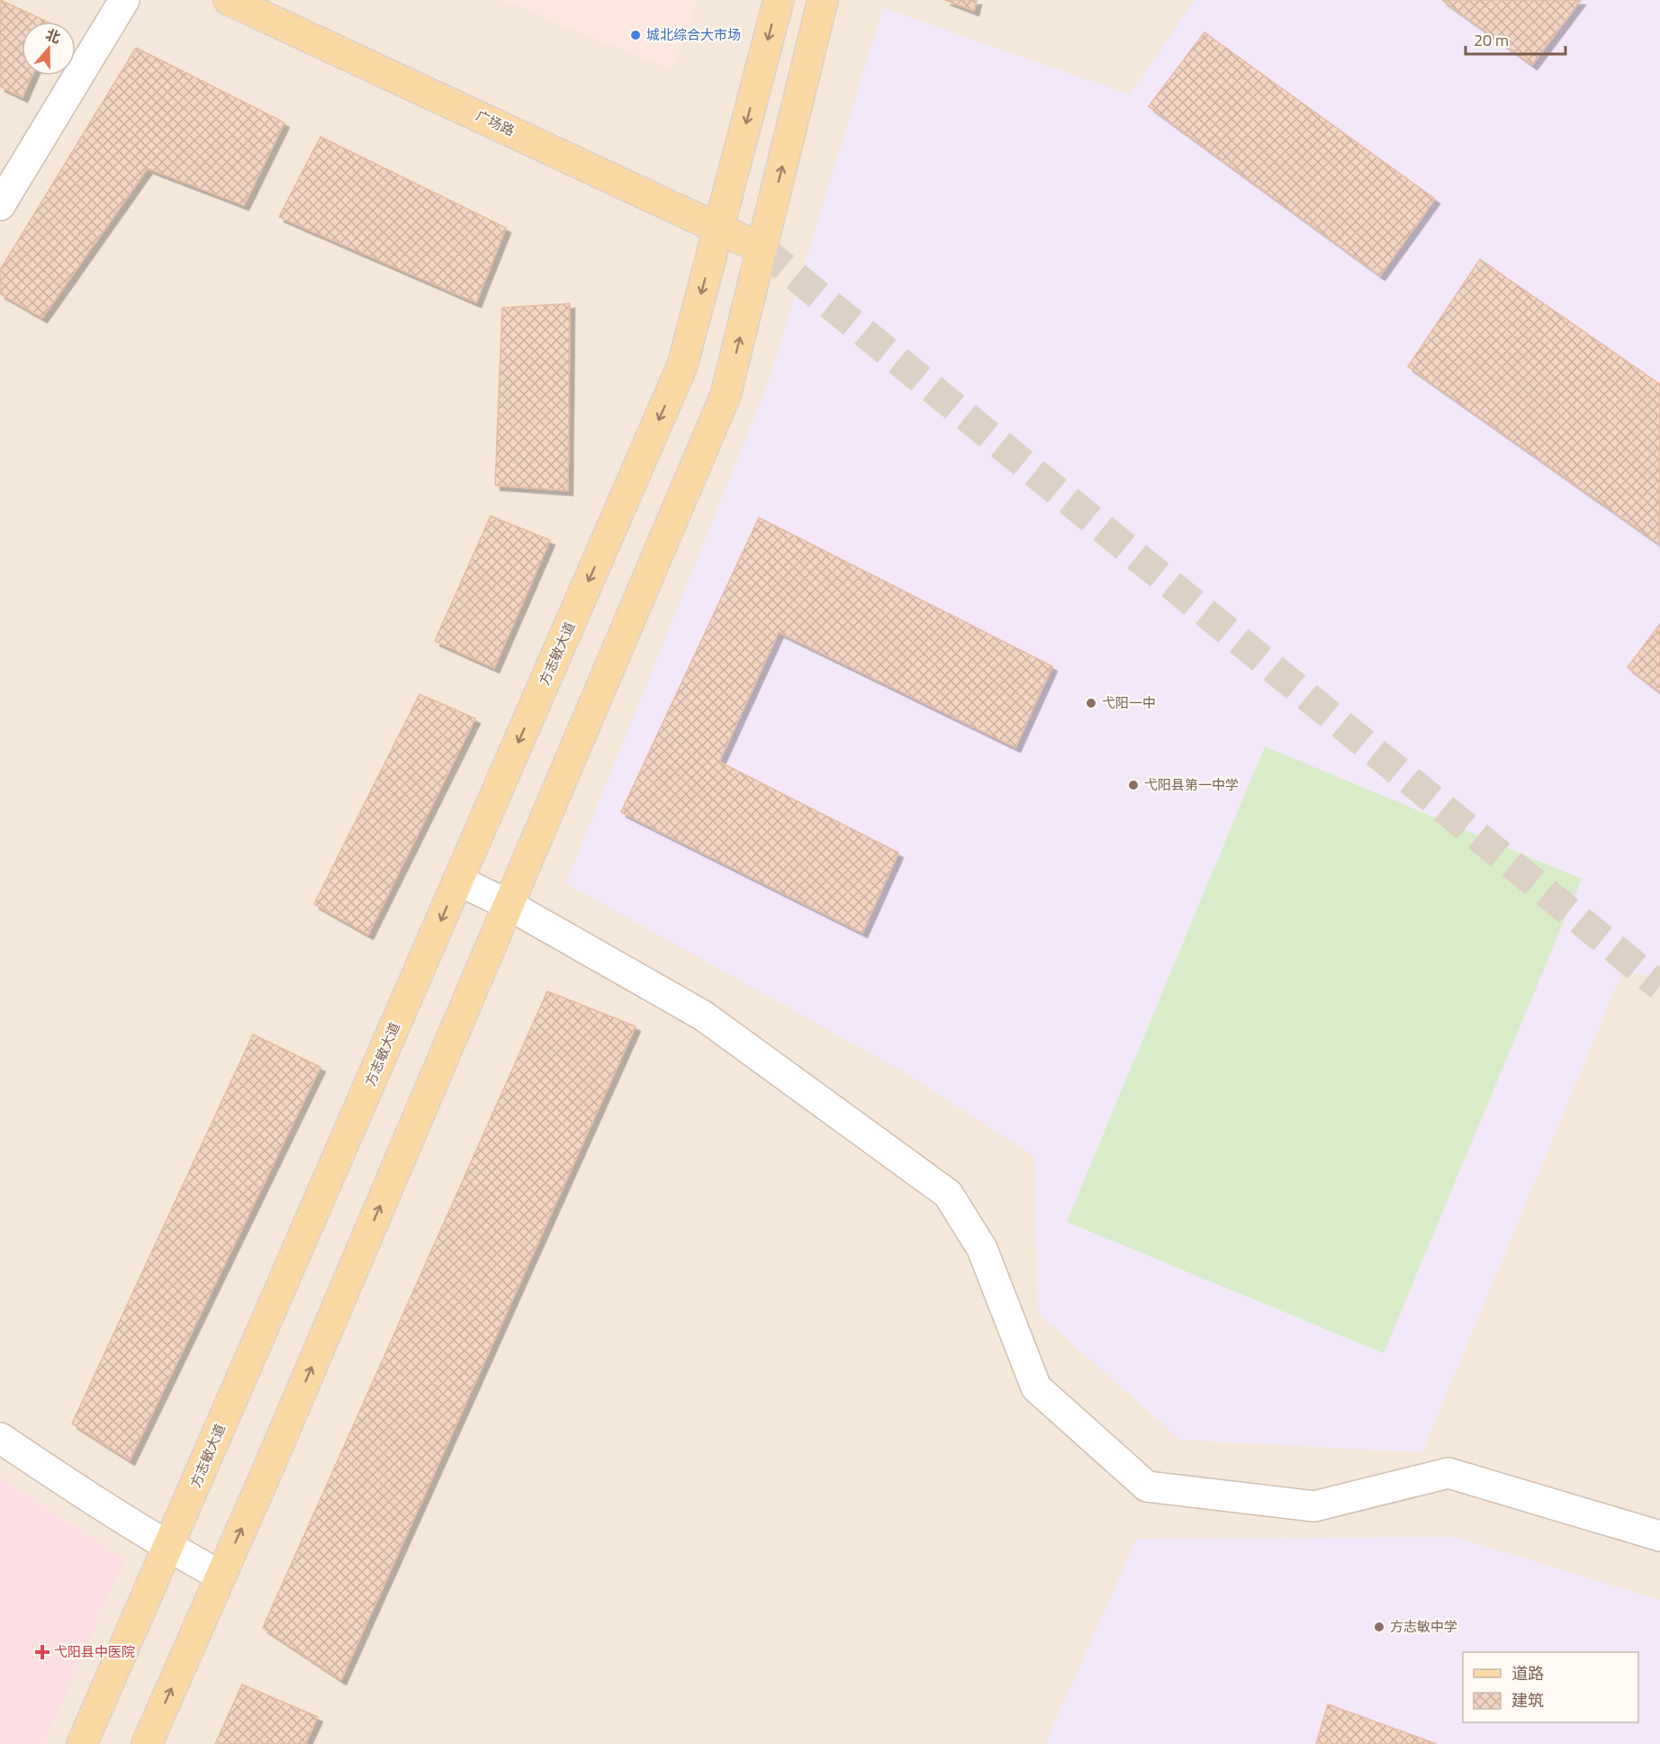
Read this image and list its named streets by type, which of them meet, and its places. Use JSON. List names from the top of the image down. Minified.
{"streets":{"main road":["广场路","方志敏大道"]},"crossings":[["广场路","方志敏大道"]],"places":{"other":["城北综合大市场","弋阳一中","弋阳县第一中学","方志敏中学"],"health":["弋阳县中医院"]},"legend":["道路","建筑"],"scale_bar":"20 m","north":"top"}
